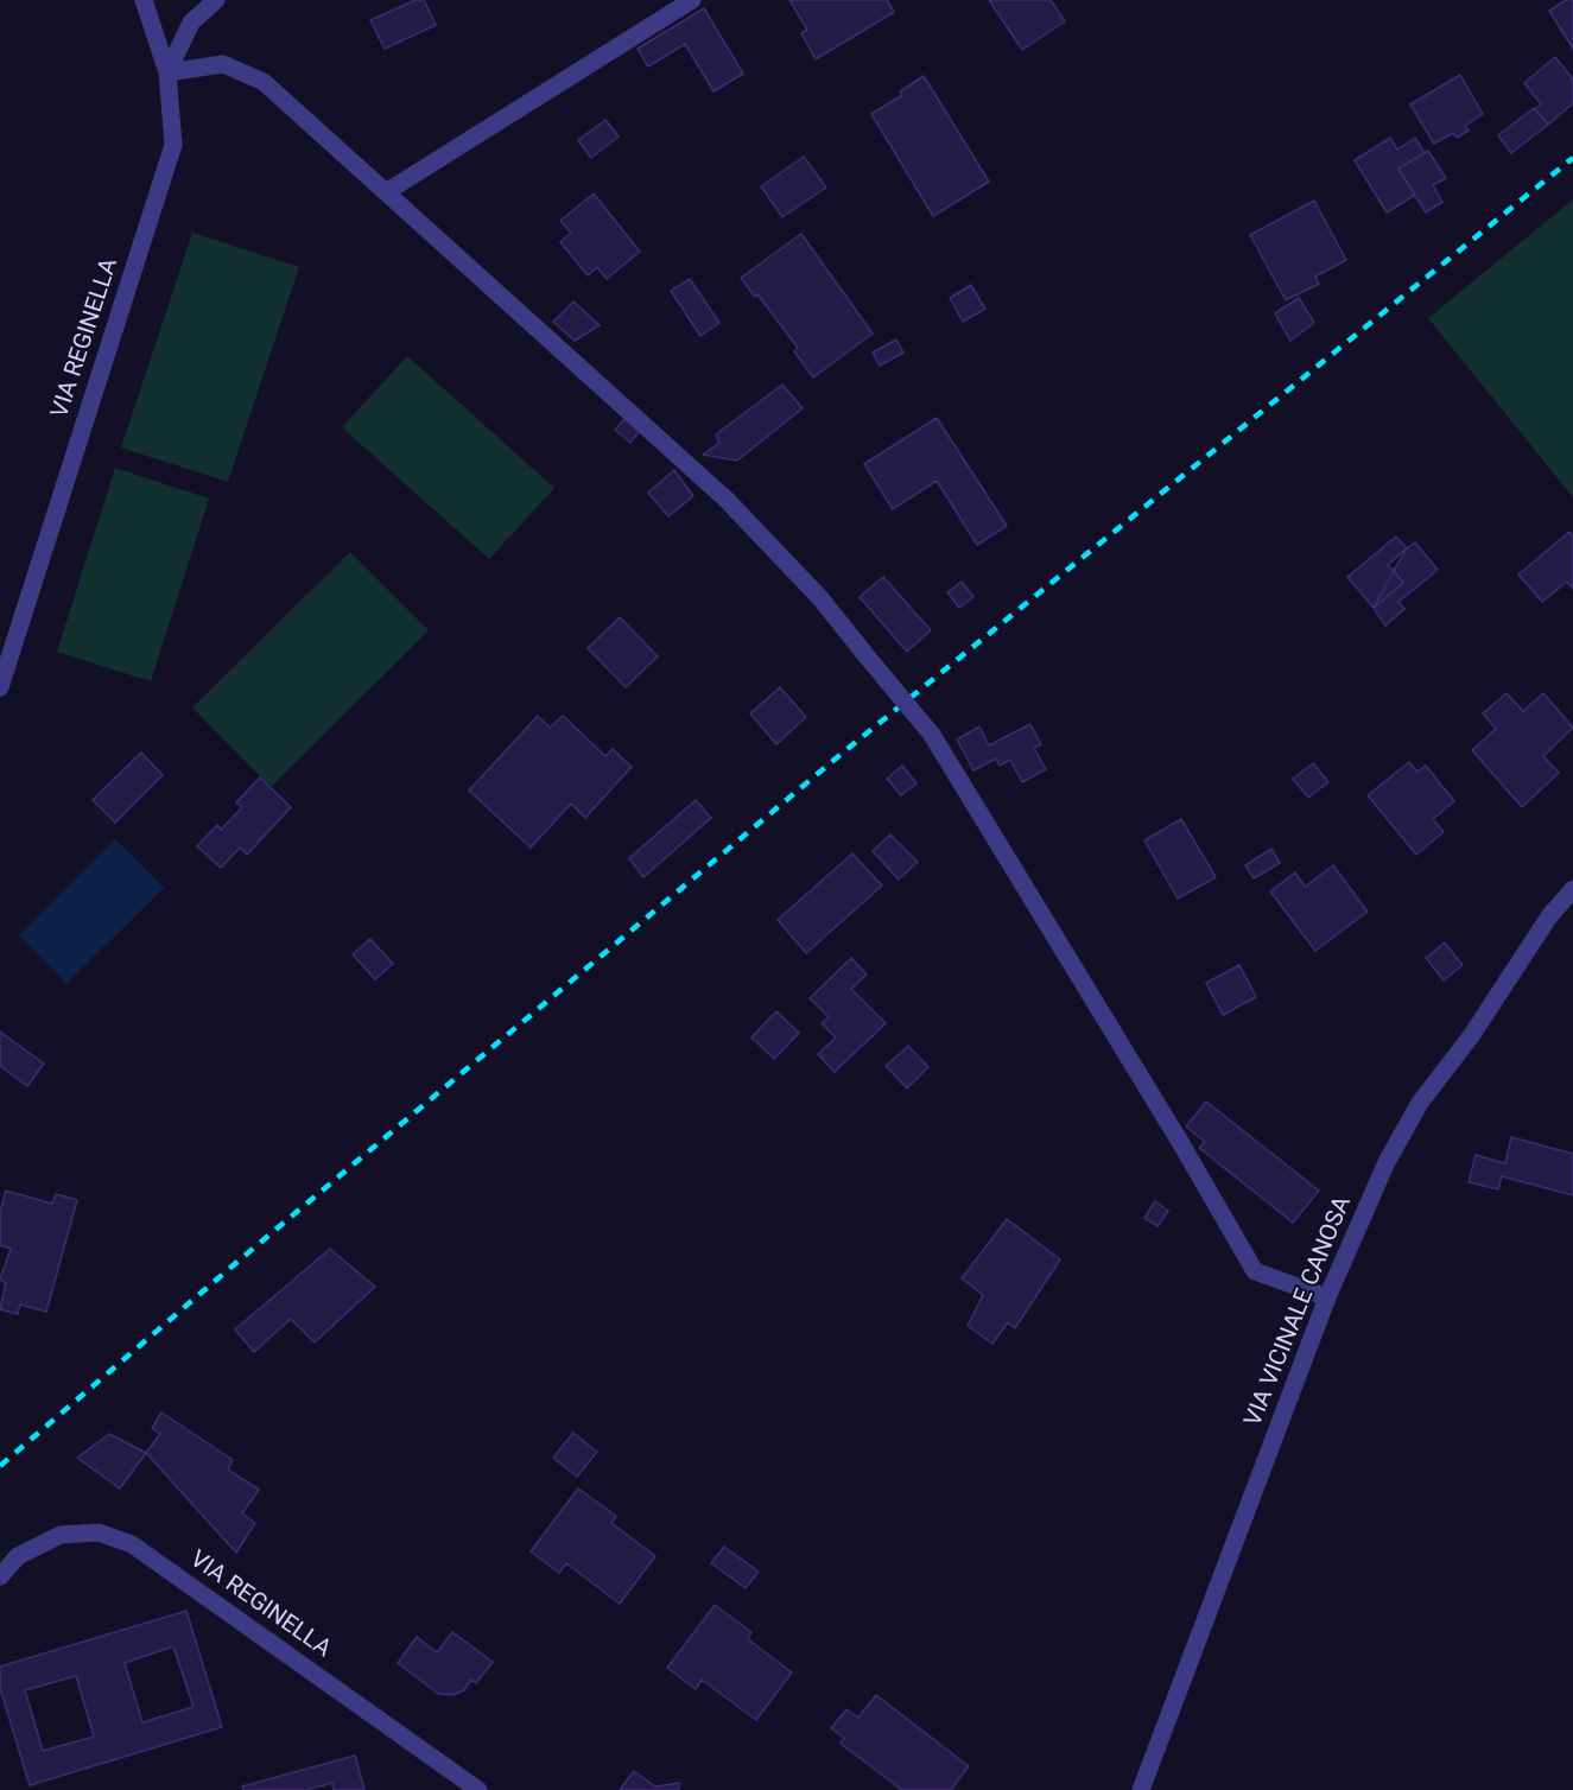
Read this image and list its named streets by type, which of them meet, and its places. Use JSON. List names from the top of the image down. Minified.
{"streets":{"street":["VIA REGINELLA","VIA VICINALE CANOSA"]}}
